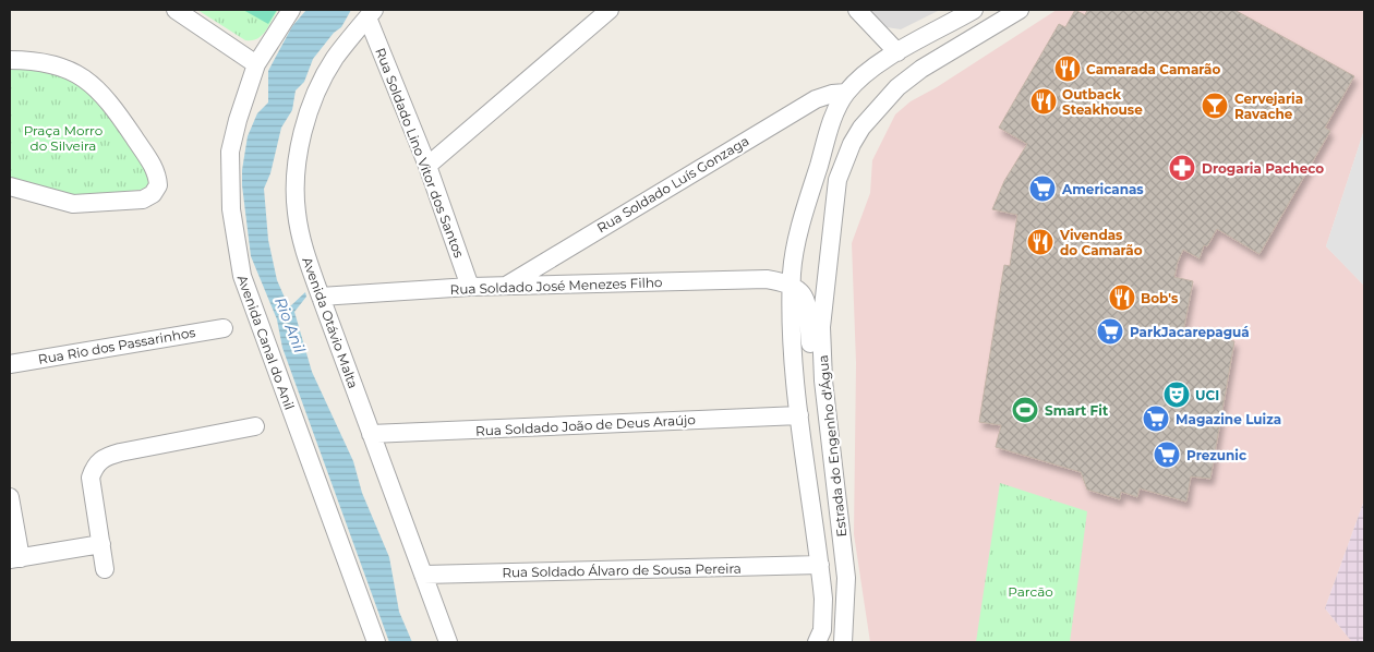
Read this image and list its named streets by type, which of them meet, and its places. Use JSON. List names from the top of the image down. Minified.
{"streets":{"street":["Rua Soldado Lino Vitor dos Santos","Rua Soldado Luís Gonzaga","Rua Soldado José Menezes Filho","Avenida Otávio Malta","Avenida Canal do Anil","Rua Rio dos Passarinhos","Rua Soldado João de Deus Araújo","Estrada do Engenho d'Água","Rua Soldado Álvaro de Sousa Pereira"]},"crossings":[["Rua Soldado Lino Vitor dos Santos","Rua Soldado José Menezes Filho"],["Rua Soldado Lino Vitor dos Santos","Avenida Otávio Malta"],["Rua Soldado Luís Gonzaga","Rua Soldado José Menezes Filho"],["Rua Soldado Luís Gonzaga","Estrada do Engenho d'Água"],["Rua Soldado José Menezes Filho","Avenida Otávio Malta"],["Rua Soldado José Menezes Filho","Estrada do Engenho d'Água"],["Avenida Otávio Malta","Rua Soldado João de Deus Araújo"],["Avenida Otávio Malta","Rua Soldado Álvaro de Sousa Pereira"],["Rua Soldado João de Deus Araújo","Estrada do Engenho d'Água"],["Estrada do Engenho d'Água","Rua Soldado Álvaro de Sousa Pereira"]],"water":["Rio Anil"],"parks":["Praça Morro do Silveira","Parcão"],"places":{"restaurant":["Camarada Camarão","Outback Steakhouse","Vivendas do Camarão","Bob's"],"bar":["Cervejaria Ravache"],"pharmacy":["Drogaria Pacheco"],"supermarket":["Americanas","ParkJacarepaguá","Magazine Luiza","Prezunic"],"theatre":["UCI"],"sports":["Smart Fit"]}}
